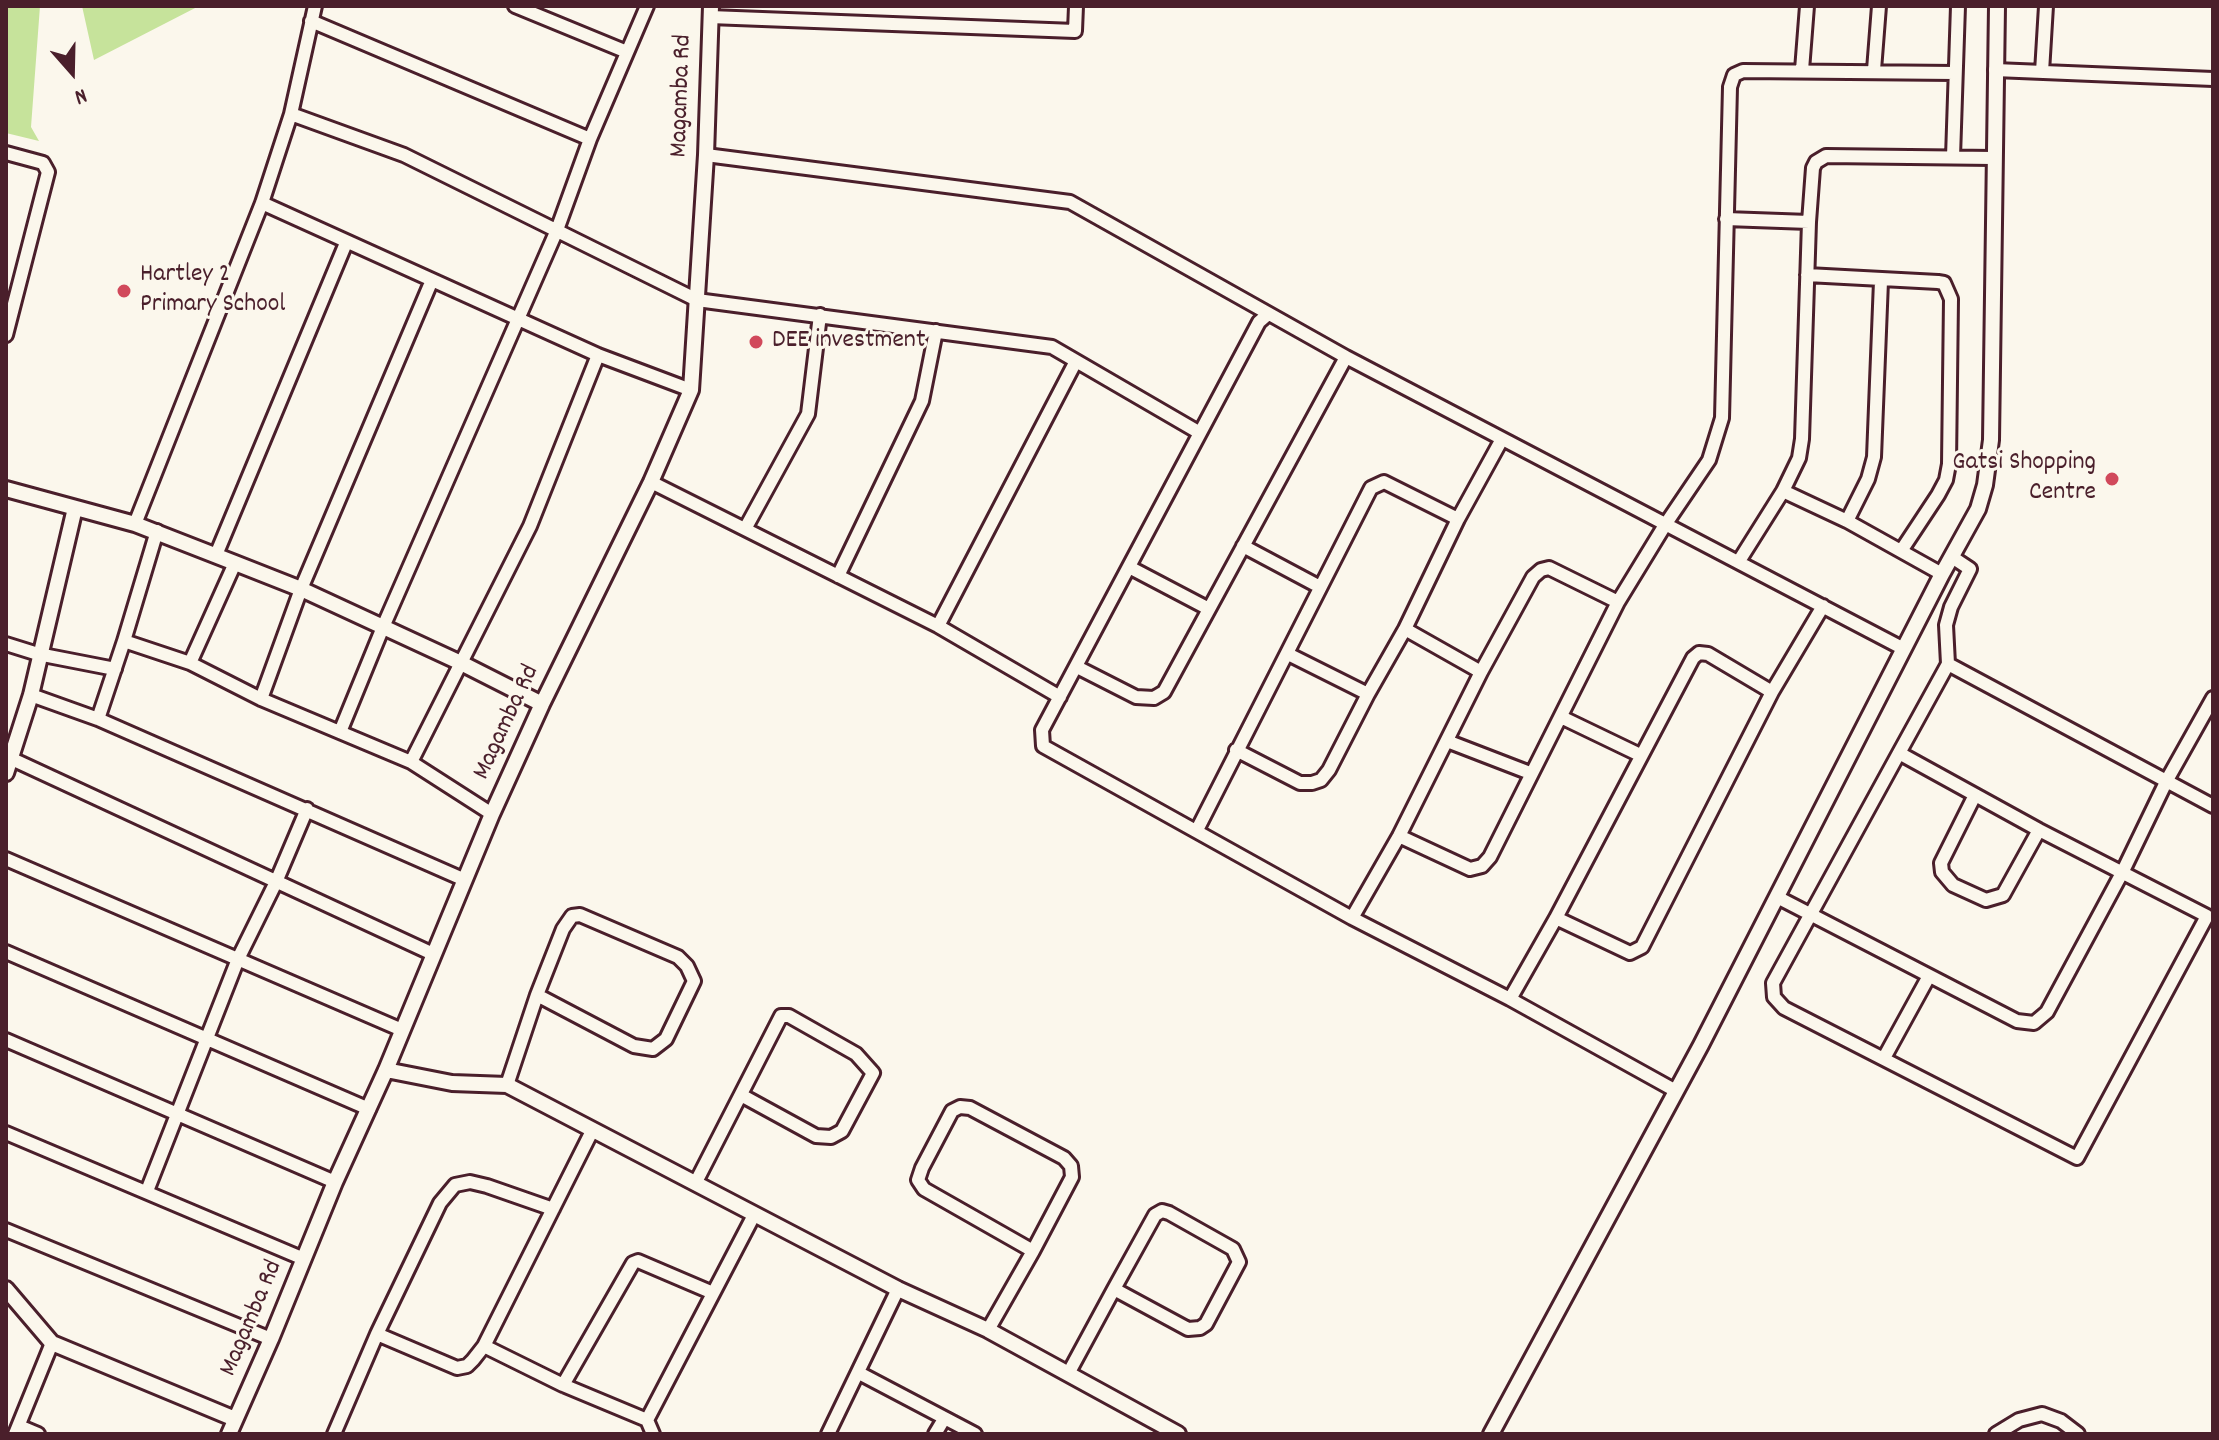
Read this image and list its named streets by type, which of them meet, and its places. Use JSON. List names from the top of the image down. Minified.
{"streets":{"street":["Magamba Rd"]},"places":["Hartley 2 Primary School","DEE investment","Gatsi Shopping Centre"],"north":"bottom"}
